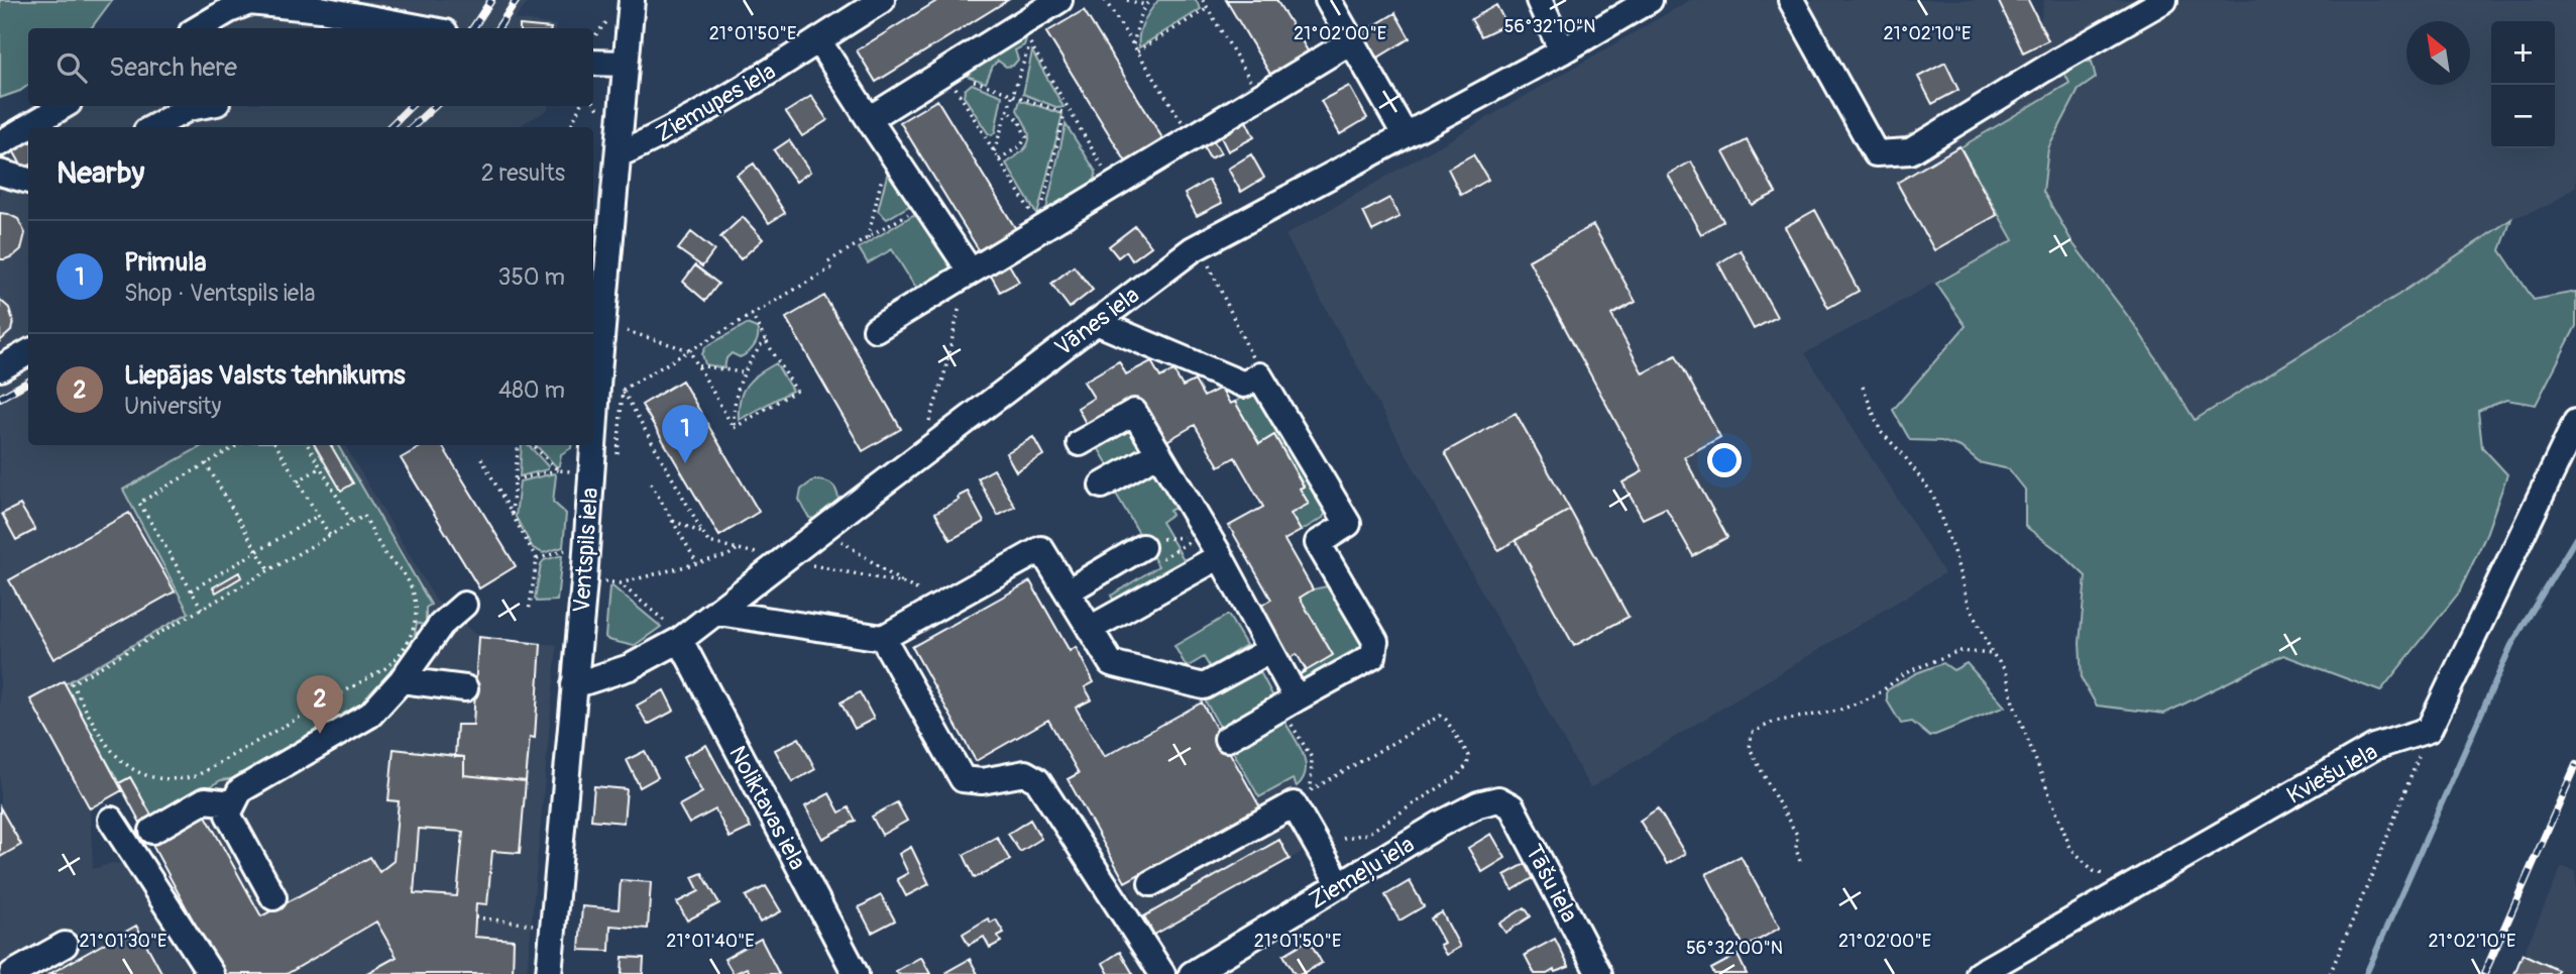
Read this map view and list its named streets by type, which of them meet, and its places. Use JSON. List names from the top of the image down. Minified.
{"streets":{"street":["Ziemupes iela","Vānes iela","Ventspils iela","Kviešu iela","Noliktavas iela","Ziemeļu iela","Tāšu iela"]},"crossings":[["Ziemupes iela","Ventspils iela"],["Vānes iela","Ventspils iela"],["Vānes iela","Noliktavas iela"],["Ziemeļu iela","Tāšu iela"]],"north":"top left","page":{"map_buttons":["+","−"],"search":"Search here","heading":["Nearby","2 results"],"list":[{"mark":"1","name":"Primula","note":"Shop · Ventspils iela","value":"350 m"},{"mark":"2","name":"Liepājas Valsts tehnikums","note":"University","value":"480 m"}],"pins":["1","2"]},"coordinates":["56°32'10\"N","21°02'00\"E","21°02'10\"E","21°01'50\"E","21°01'30\"E","21°01'40\"E","56°32'00\"N"]}
